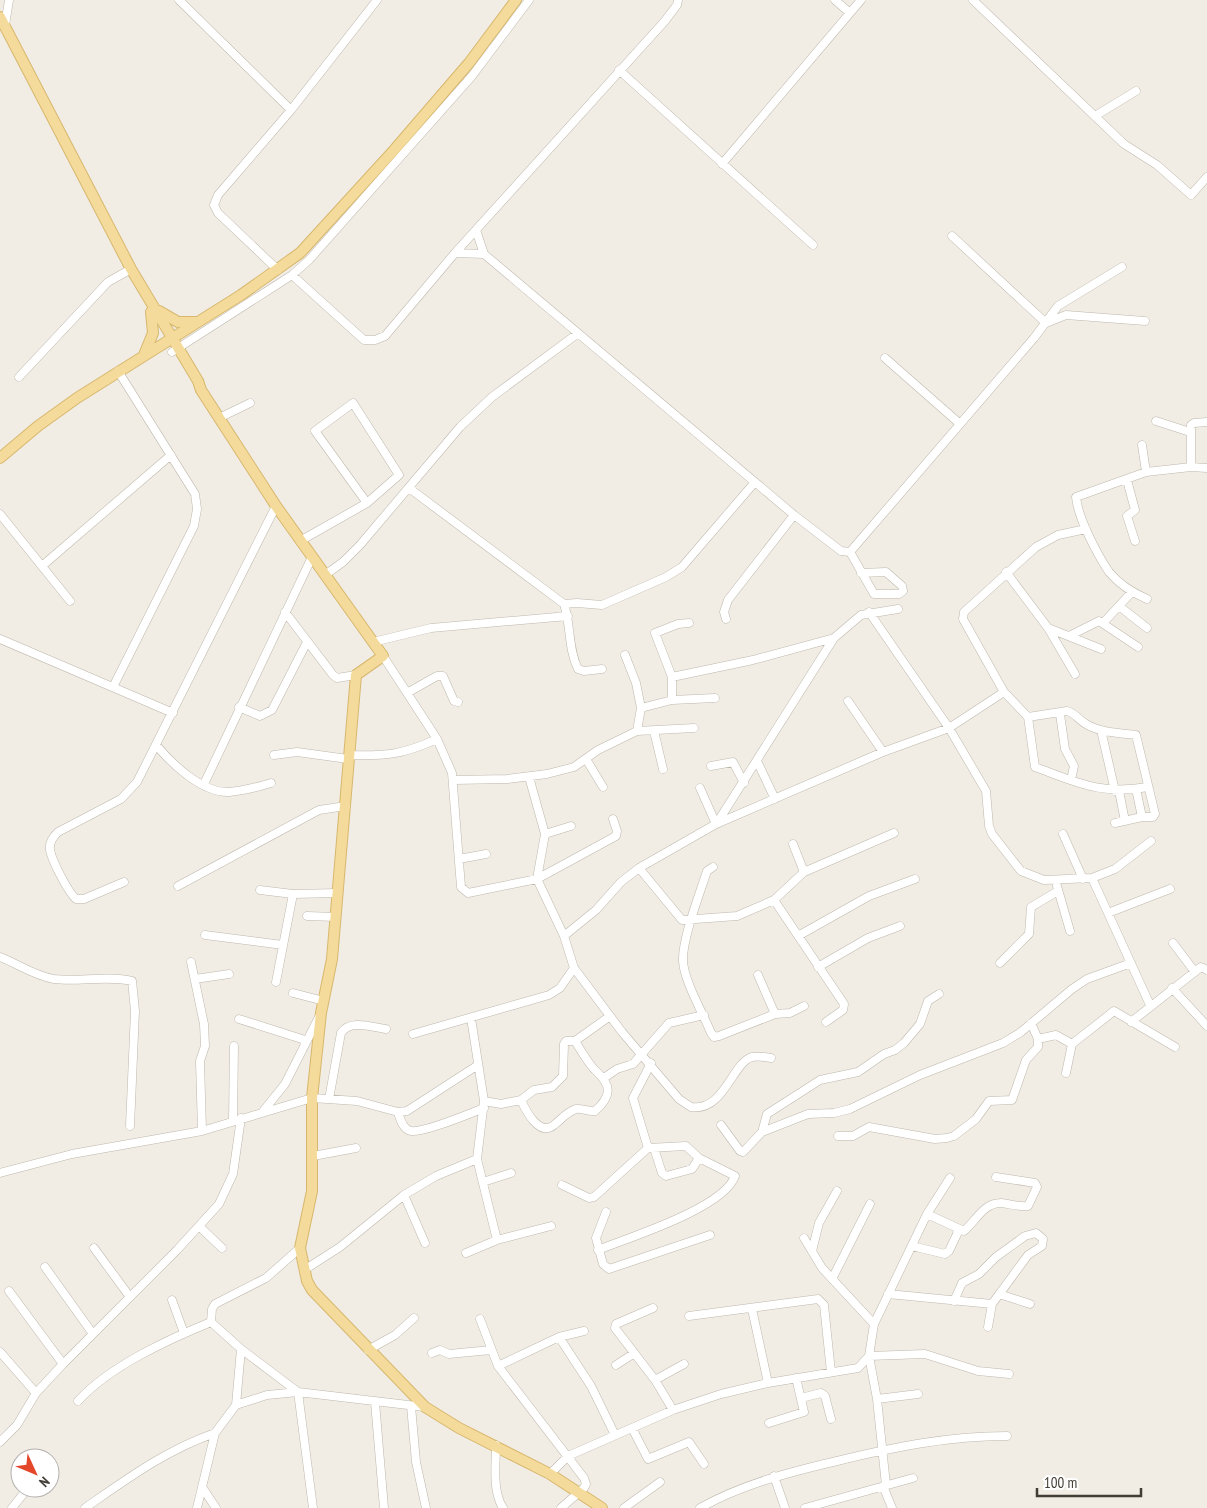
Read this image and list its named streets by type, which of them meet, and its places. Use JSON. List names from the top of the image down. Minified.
{"scale_bar":"100 m","north":"bottom right"}
